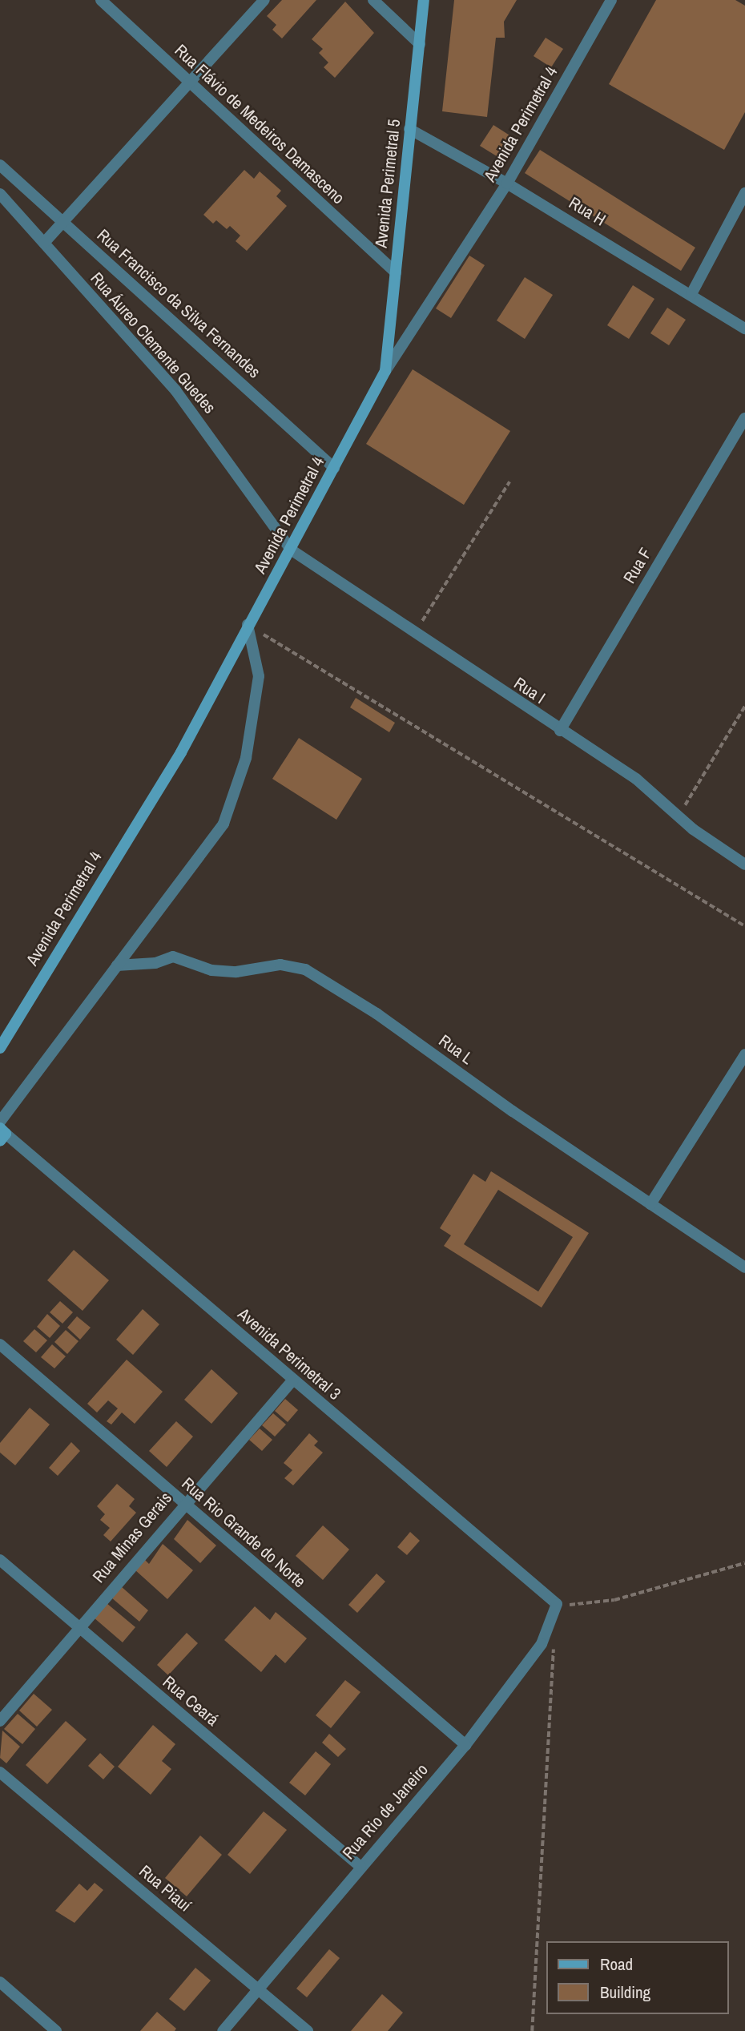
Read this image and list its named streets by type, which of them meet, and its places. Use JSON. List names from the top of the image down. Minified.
{"streets":{"street":["Rua Flávio de Medeiros Damasceno","Avenida Perimetral 4","Avenida Perimetral 5","Rua H","Rua Francisco da Silva Fernandes","Rua Áureo Clemente Guedes","Rua F","Rua I","Rua L","Avenida Perimetral 3","Rua Rio Grande do Norte","Rua Minas Gerais","Rua Ceará","Rua Rio de Janeiro","Rua Piauí"]},"crossings":[["Rua Flávio de Medeiros Damasceno","Avenida Perimetral 5"],["Avenida Perimetral 4","Avenida Perimetral 5"],["Avenida Perimetral 4","Rua H"],["Avenida Perimetral 4","Rua Francisco da Silva Fernandes"],["Avenida Perimetral 4","Rua Áureo Clemente Guedes"],["Avenida Perimetral 4","Rua I"],["Avenida Perimetral 5","Rua H"],["Rua Áureo Clemente Guedes","Rua I"],["Rua F","Rua I"],["Avenida Perimetral 3","Rua Minas Gerais"],["Avenida Perimetral 3","Rua Rio de Janeiro"],["Rua Rio Grande do Norte","Rua Minas Gerais"],["Rua Rio Grande do Norte","Rua Rio de Janeiro"],["Rua Minas Gerais","Rua Ceará"],["Rua Ceará","Rua Rio de Janeiro"],["Rua Rio de Janeiro","Rua Piauí"]],"legend":["Road","Building"]}
